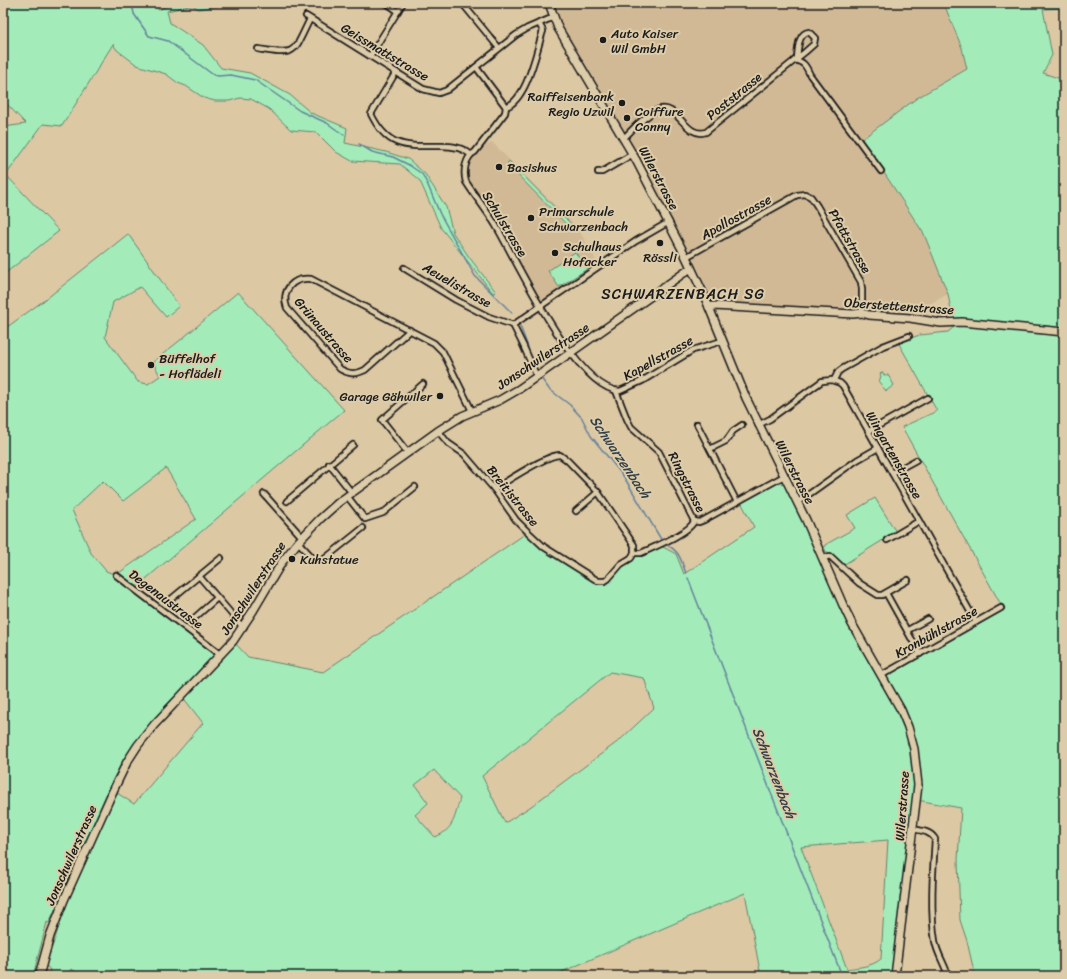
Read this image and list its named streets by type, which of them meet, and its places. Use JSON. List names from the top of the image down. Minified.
{"streets":{"street":["Geissmattstrasse","Poststrasse","Wilerstrasse","Apollostrasse","Schulstrasse","Pfattstrasse","Aeuelistrasse","Oberstettenstrasse","Grünaustrasse","Jonschwilerstrasse","Kapellstrasse","Wingartenstrasse","Ringstrasse","Breitistrasse","Degenaustrasse","Kronbühlstrasse"]},"crossings":[["Geissmattstrasse","Wilerstrasse"],["Geissmattstrasse","Schulstrasse"],["Poststrasse","Wilerstrasse"],["Wilerstrasse","Apollostrasse"],["Wilerstrasse","Oberstettenstrasse"],["Wilerstrasse","Jonschwilerstrasse"],["Wilerstrasse","Kapellstrasse"],["Wilerstrasse","Ringstrasse"],["Wilerstrasse","Kronbühlstrasse"],["Apollostrasse","Pfattstrasse"],["Schulstrasse","Jonschwilerstrasse"],["Schulstrasse","Kapellstrasse"],["Pfattstrasse","Oberstettenstrasse"],["Grünaustrasse","Jonschwilerstrasse"],["Jonschwilerstrasse","Kapellstrasse"],["Jonschwilerstrasse","Breitistrasse"],["Jonschwilerstrasse","Degenaustrasse"],["Kapellstrasse","Ringstrasse"],["Wingartenstrasse","Kronbühlstrasse"],["Ringstrasse","Breitistrasse"]],"districts":["SCHWARZENBACH SG"],"water":["Schwarzenbach"],"places":["Auto Kaiser Wil GmbH","Raiffeisenbank Regio Uzwil","Coiffure Conny","Basishus","Primarschule Schwarzenbach","Rössli","Schulhaus Hofacker","Büffelhof - Hoflädeli","Garage Gähwiler","Kuhstatue"]}
